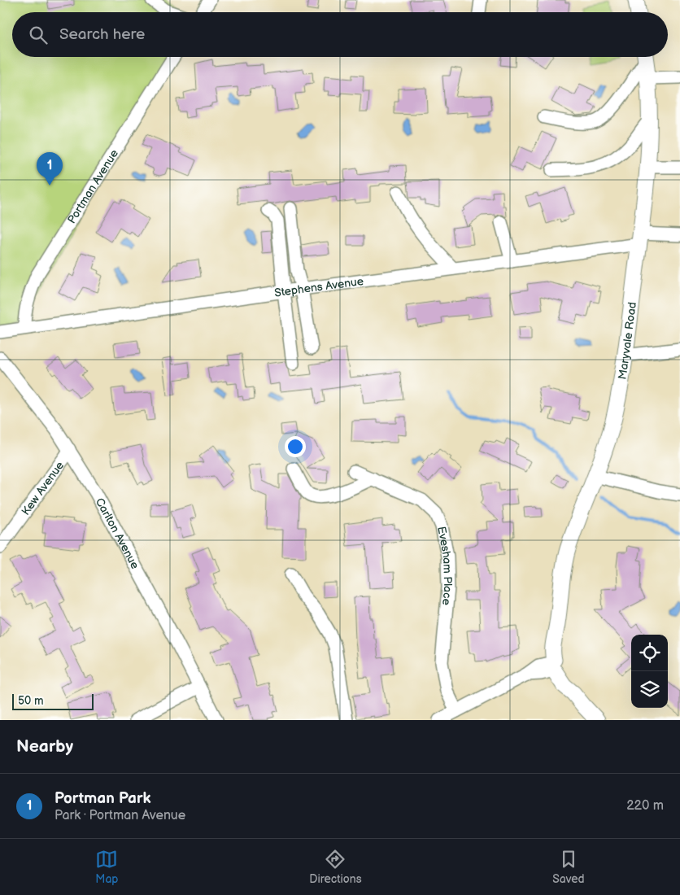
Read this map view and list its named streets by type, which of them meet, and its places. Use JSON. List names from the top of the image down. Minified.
{"streets":{"street":["Portman Avenue","Stephens Avenue","Maryvale Road","Kew Avenue","Carlton Avenue","Evesham Place"]},"crossings":[["Portman Avenue","Stephens Avenue"],["Stephens Avenue","Maryvale Road"],["Kew Avenue","Carlton Avenue"]],"scale_bar":"50 m","page":{"search":"Search here","pins":"1","scale":"50 m","heading":"Nearby","list":[{"mark":"1","name":"Portman Park","note":"Park · Portman Avenue","value":"220 m"}],"nav":["Map","Directions","Saved"]}}
